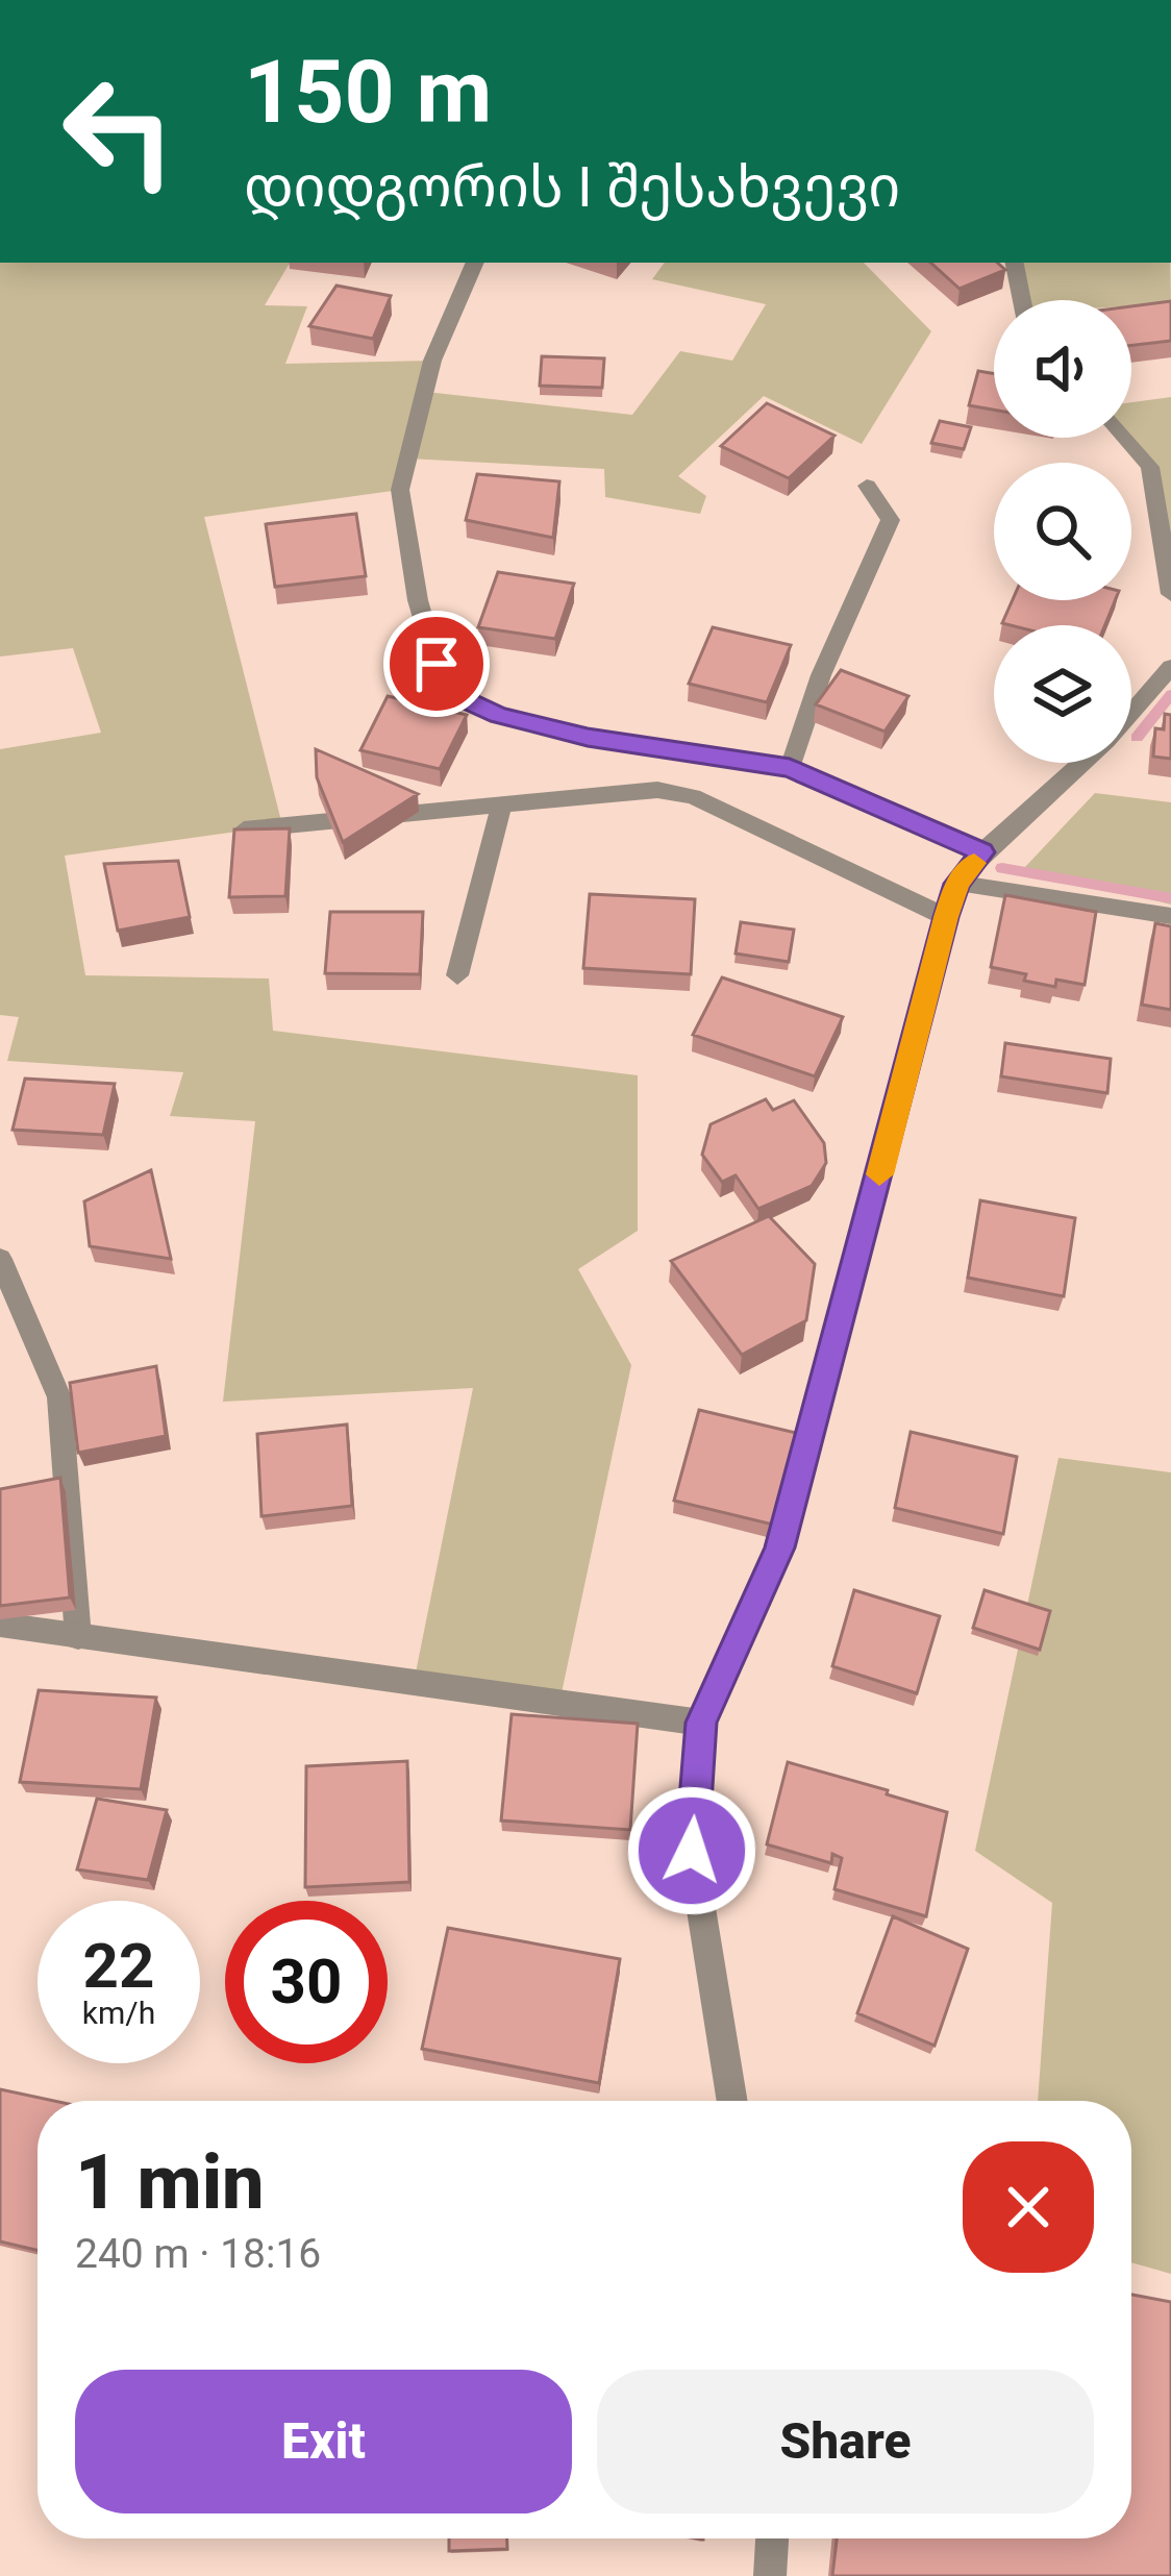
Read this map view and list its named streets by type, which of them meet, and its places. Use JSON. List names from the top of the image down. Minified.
{"page":{"turn":["150 m","დიდგორის I შესახვევი"],"speed":"22 km/h","limit":"30","heading":["1 min","240 m · 18:16"],"buttons":["Exit","Share"]}}
